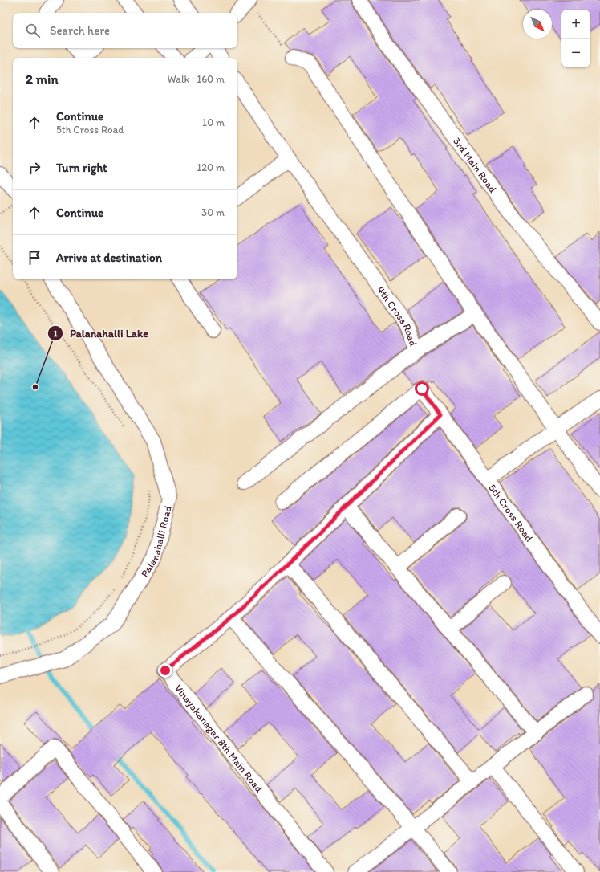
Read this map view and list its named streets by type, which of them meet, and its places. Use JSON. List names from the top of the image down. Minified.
{"streets":{"street":["3rd Main Road","4th Cross Road","5th Cross Road","Palanahalli Road","Vinayakanagar 8th Main Road"]},"places":["Palanahalli Lake"],"north":"bottom right","page":{"map_buttons":["+","−"],"search":"Search here","heading":["2 min","Walk · 160 m"],"list":[["Continue","5th Cross Road","10 m"],["Turn right","120 m"],["Continue","30 m"],"Arrive at destination"]}}
